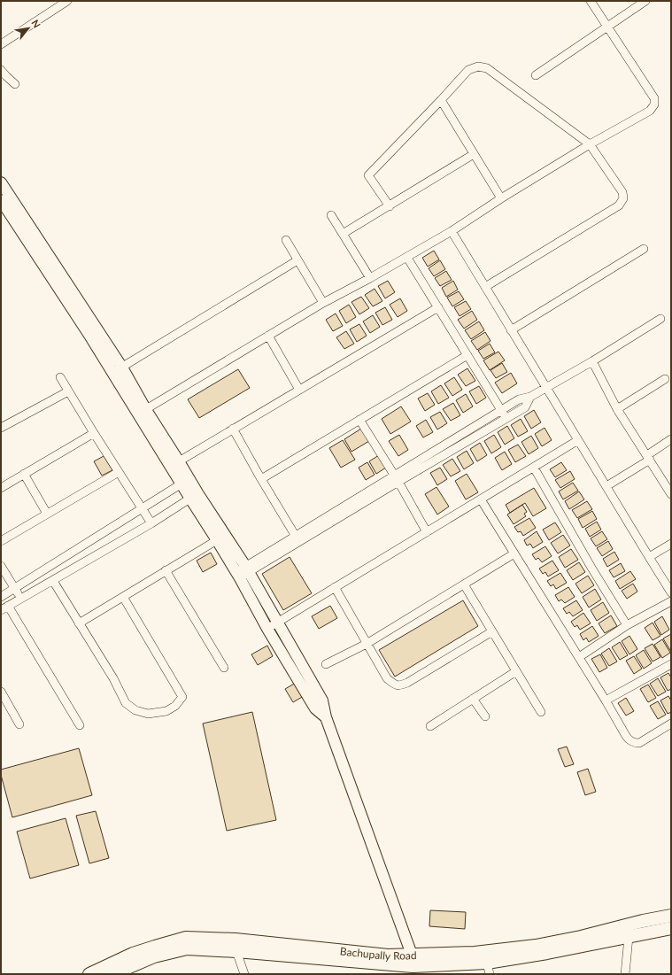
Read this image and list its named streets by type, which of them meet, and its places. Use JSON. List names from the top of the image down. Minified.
{"streets":{"main road":["Bachupally Road"]},"north":"top right"}
